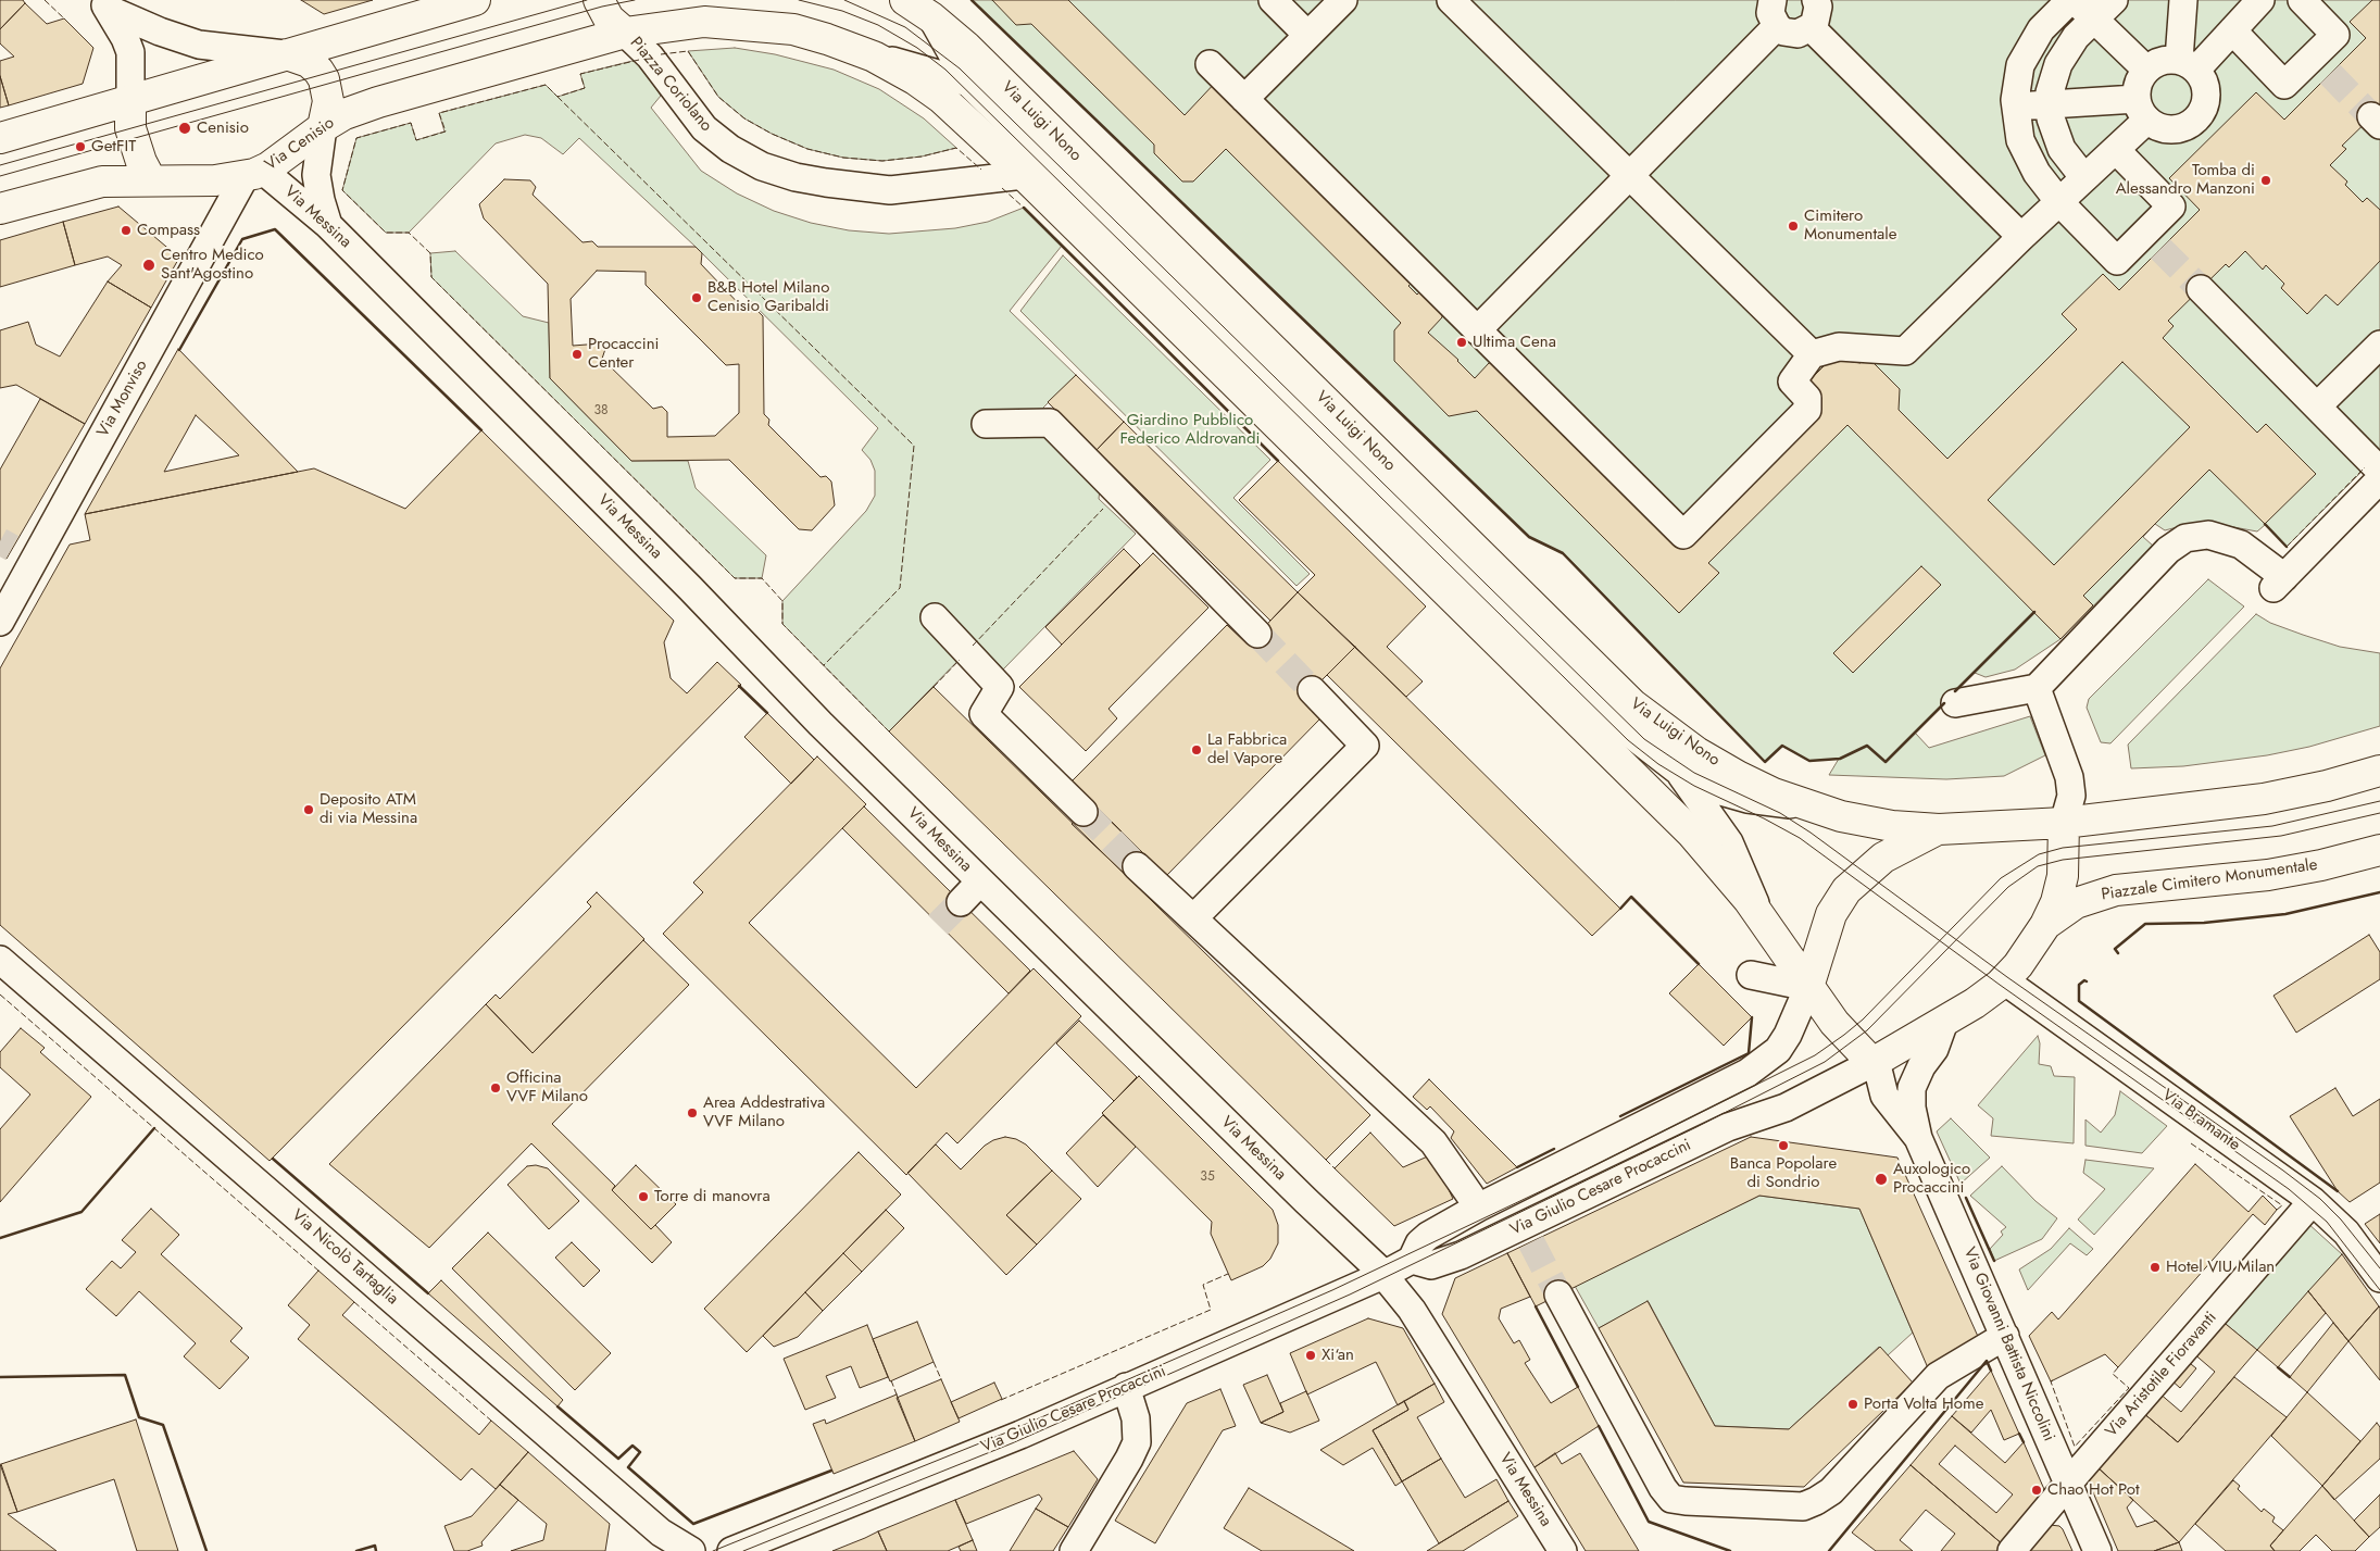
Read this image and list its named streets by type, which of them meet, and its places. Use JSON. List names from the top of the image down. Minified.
{"streets":{"main road":["Piazza Coriolano","Via Luigi Nono","Via Cenisio","Piazzale Cimitero Monumentale"],"street":["Via Messina","Via Monviso","Via Bramante","Via Giulio Cesare Procaccini","Via Nicolò Tartaglia","Via Giovanni Battista Niccolini","Via Aristotile Fioravanti"]},"crossings":[["Piazza Coriolano","Via Cenisio"],["Via Cenisio","Via Messina"],["Via Cenisio","Via Monviso"],["Via Messina","Via Monviso"],["Via Messina","Via Giulio Cesare Procaccini"],["Piazzale Cimitero Monumentale","Via Bramante"],["Piazzale Cimitero Monumentale","Via Giulio Cesare Procaccini"],["Via Bramante","Via Aristotile Fioravanti"],["Via Giovanni Battista Niccolini","Via Aristotile Fioravanti"]],"parks":["Giardino Pubblico Federico Aldrovandi"],"places":["Cenisio","GetFIT","Tomba di Alessandro Manzoni","Cimitero Monumentale","Compass","Centro Medico Sant'Agostino","B&B Hotel Milano Cenisio Garibaldi","Ultima Cena","Procaccini Center","La Fabbrica del Vapore","Deposito ATM di via Messina","Officina VVF Milano","Area Addestrativa VVF Milano","Banca Popolare di Sondrio","Auxologico Procaccini","Torre di manovra","Hotel VIU Milan","Xi‘an","Porta Volta Home","Chao Hot Pot"],"house_numbers":["38","35"]}
